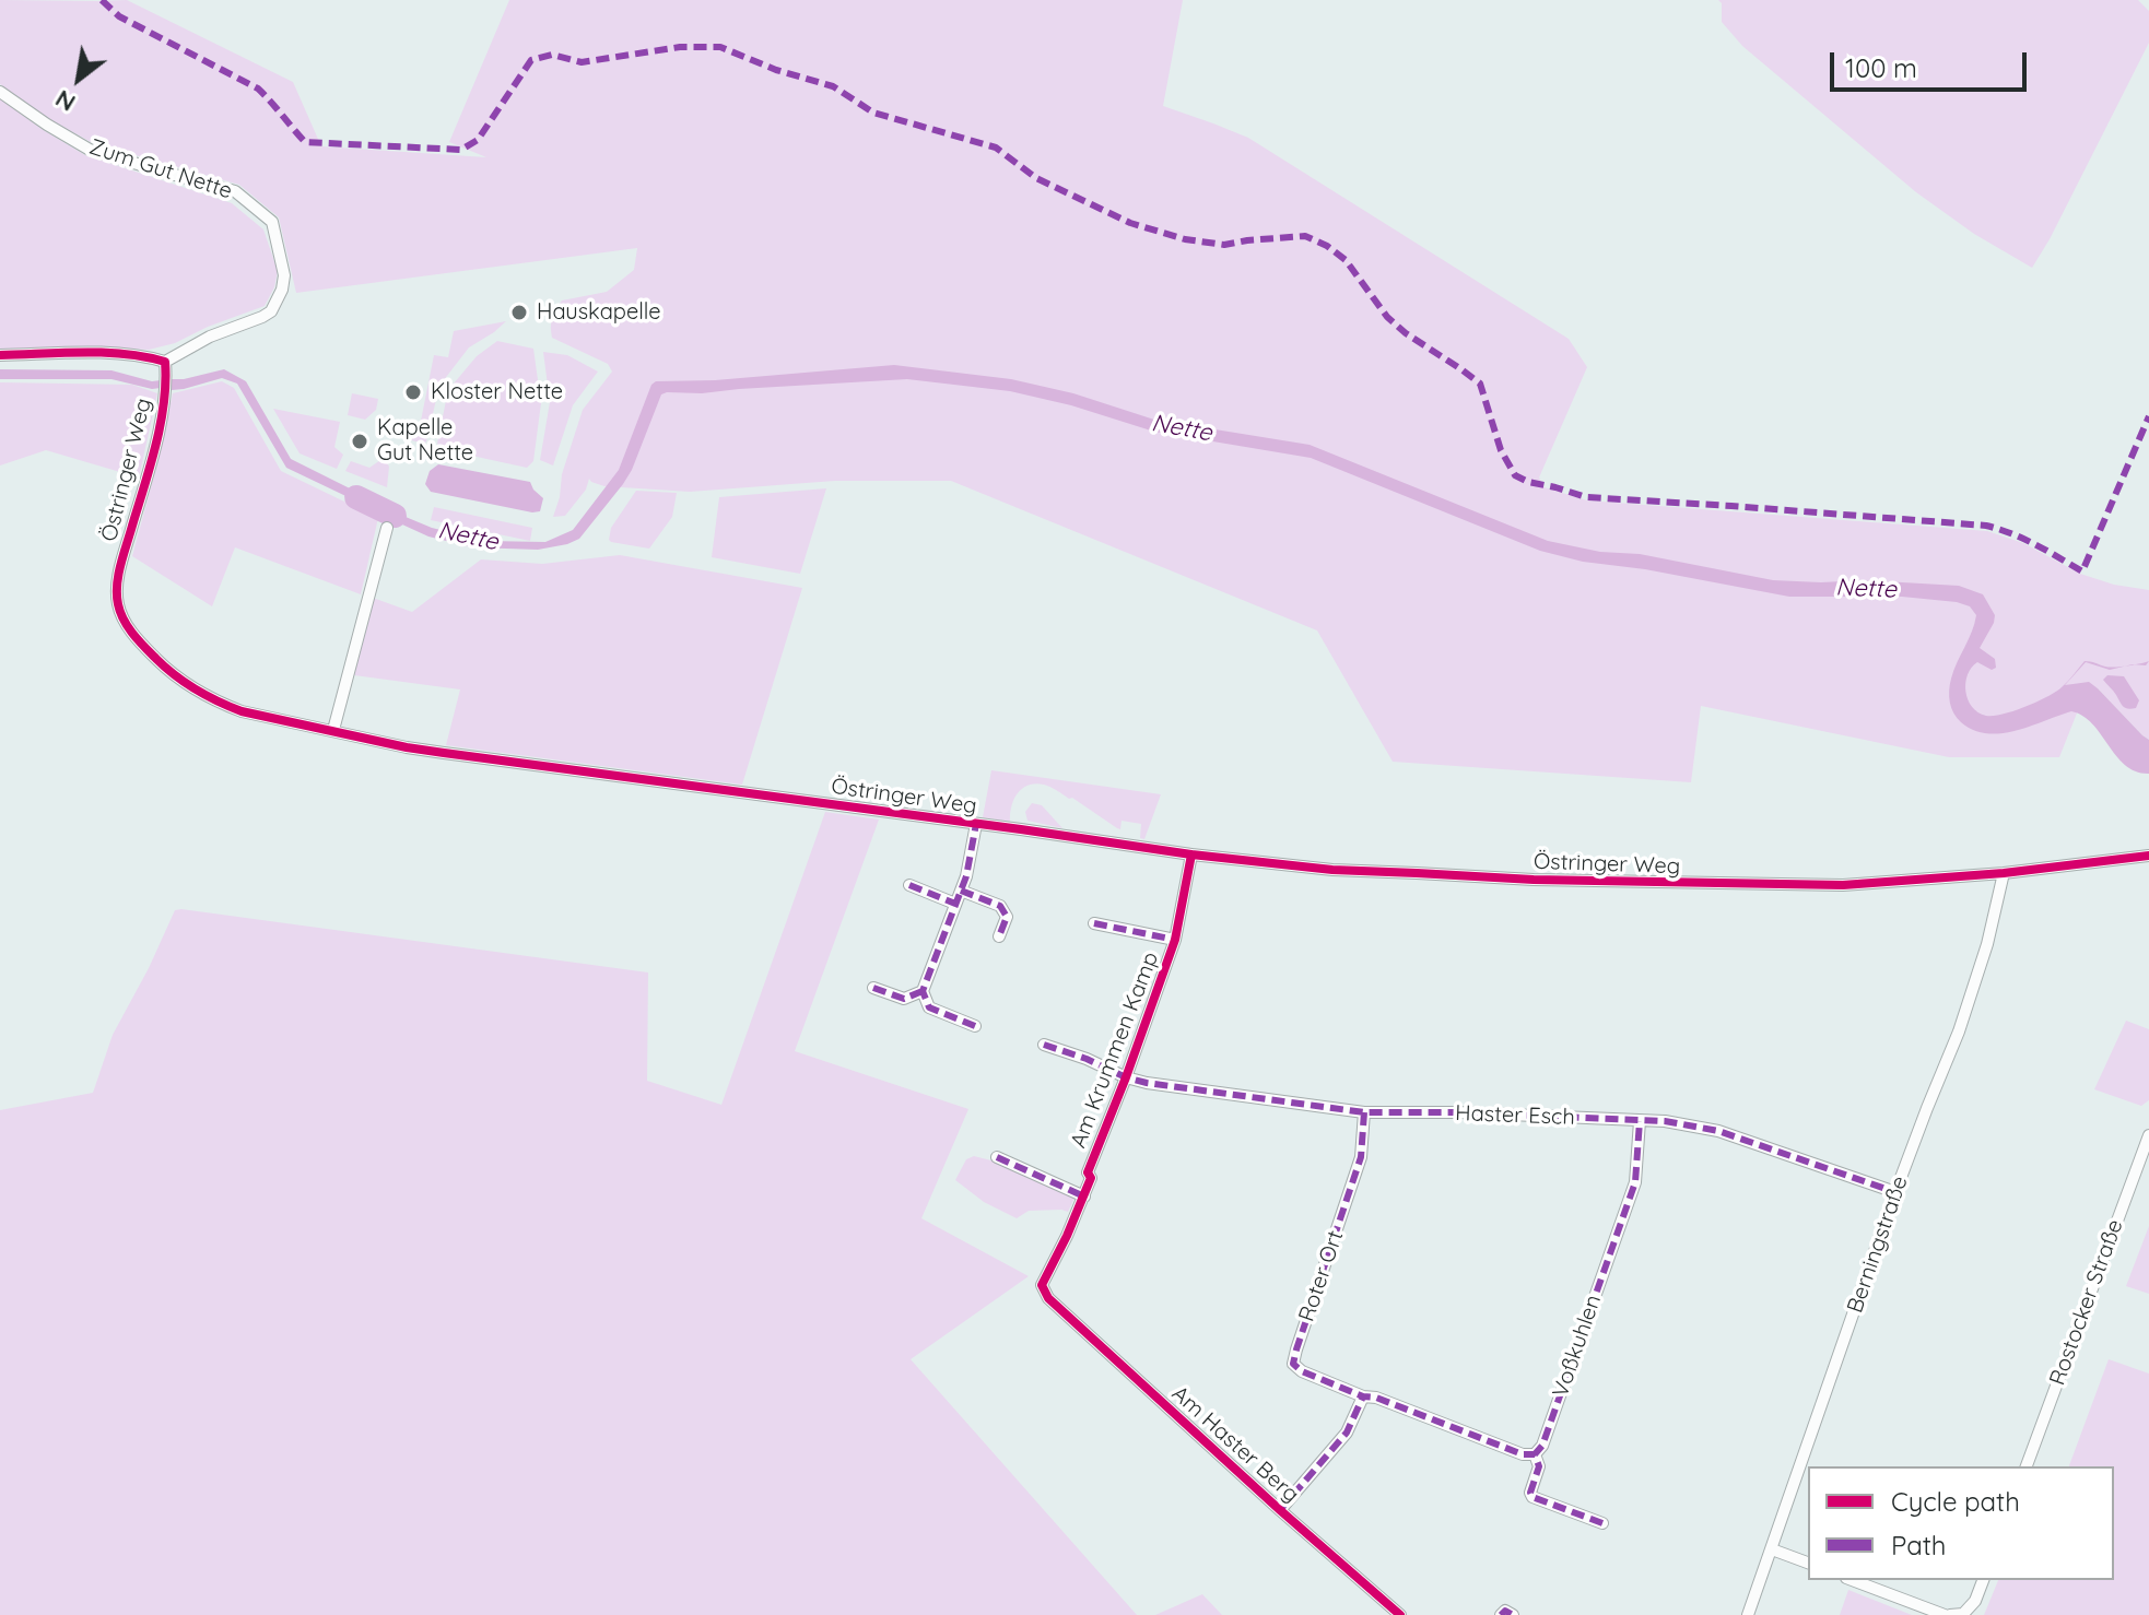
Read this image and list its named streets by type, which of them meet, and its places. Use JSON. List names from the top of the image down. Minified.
{"streets":{"street":["Zum Gut Nette","Östringer Weg","Am Krummen Kamp","Haster Esch","Berningstraße","Roter Ort","Rostocker Straße","Voßkuhlen","Am Haster Berg"]},"crossings":[["Zum Gut Nette","Östringer Weg"],["Östringer Weg","Am Krummen Kamp"],["Östringer Weg","Berningstraße"],["Am Krummen Kamp","Haster Esch"],["Am Krummen Kamp","Am Haster Berg"],["Haster Esch","Berningstraße"],["Haster Esch","Roter Ort"],["Haster Esch","Voßkuhlen"],["Roter Ort","Voßkuhlen"]],"water":["Nette"],"places":["Hauskapelle","Kloster Nette","Kapelle Gut Nette"],"legend":["Cycle path","Path"],"scale_bar":"100 m","north":"bottom left"}
